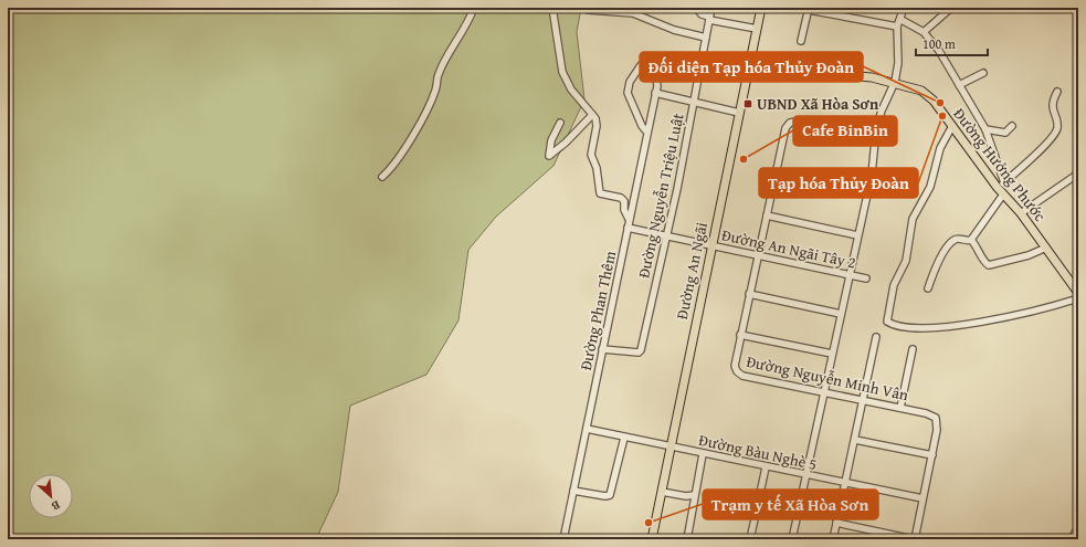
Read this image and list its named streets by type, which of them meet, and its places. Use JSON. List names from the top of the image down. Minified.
{"streets":{"main road":["Đường Hưởng Phước","Đường An Ngãi"],"street":["Đường Nguyễn Triệu Luật","Đường An Ngãi Tây 2","Đường Phan Thêm","Đường Nguyễn Minh Vân","Đường Bàu Nghè 5"]},"crossings":[["Đường Hưởng Phước","Đường An Ngãi"],["Đường Nguyễn Triệu Luật","Đường An Ngãi Tây 2"],["Đường Nguyễn Triệu Luật","Đường Phan Thêm"],["Đường An Ngãi Tây 2","Đường An Ngãi"],["Đường An Ngãi Tây 2","Đường Phan Thêm"],["Đường An Ngãi Tây 2","Đường Nguyễn Minh Vân"],["Đường An Ngãi","Đường Bàu Nghè 5"],["Đường Phan Thêm","Đường Bàu Nghè 5"]],"places":{"other":["Đối diện Tạp hóa Thủy Đoàn","Tạp hóa Thủy Đoàn","Cafe BinBin","Trạm y tế Xã Hòa Sơn"],"transit":["UBND Xã Hòa Sơn"]},"scale_bar":"100 m","north":"bottom right"}
